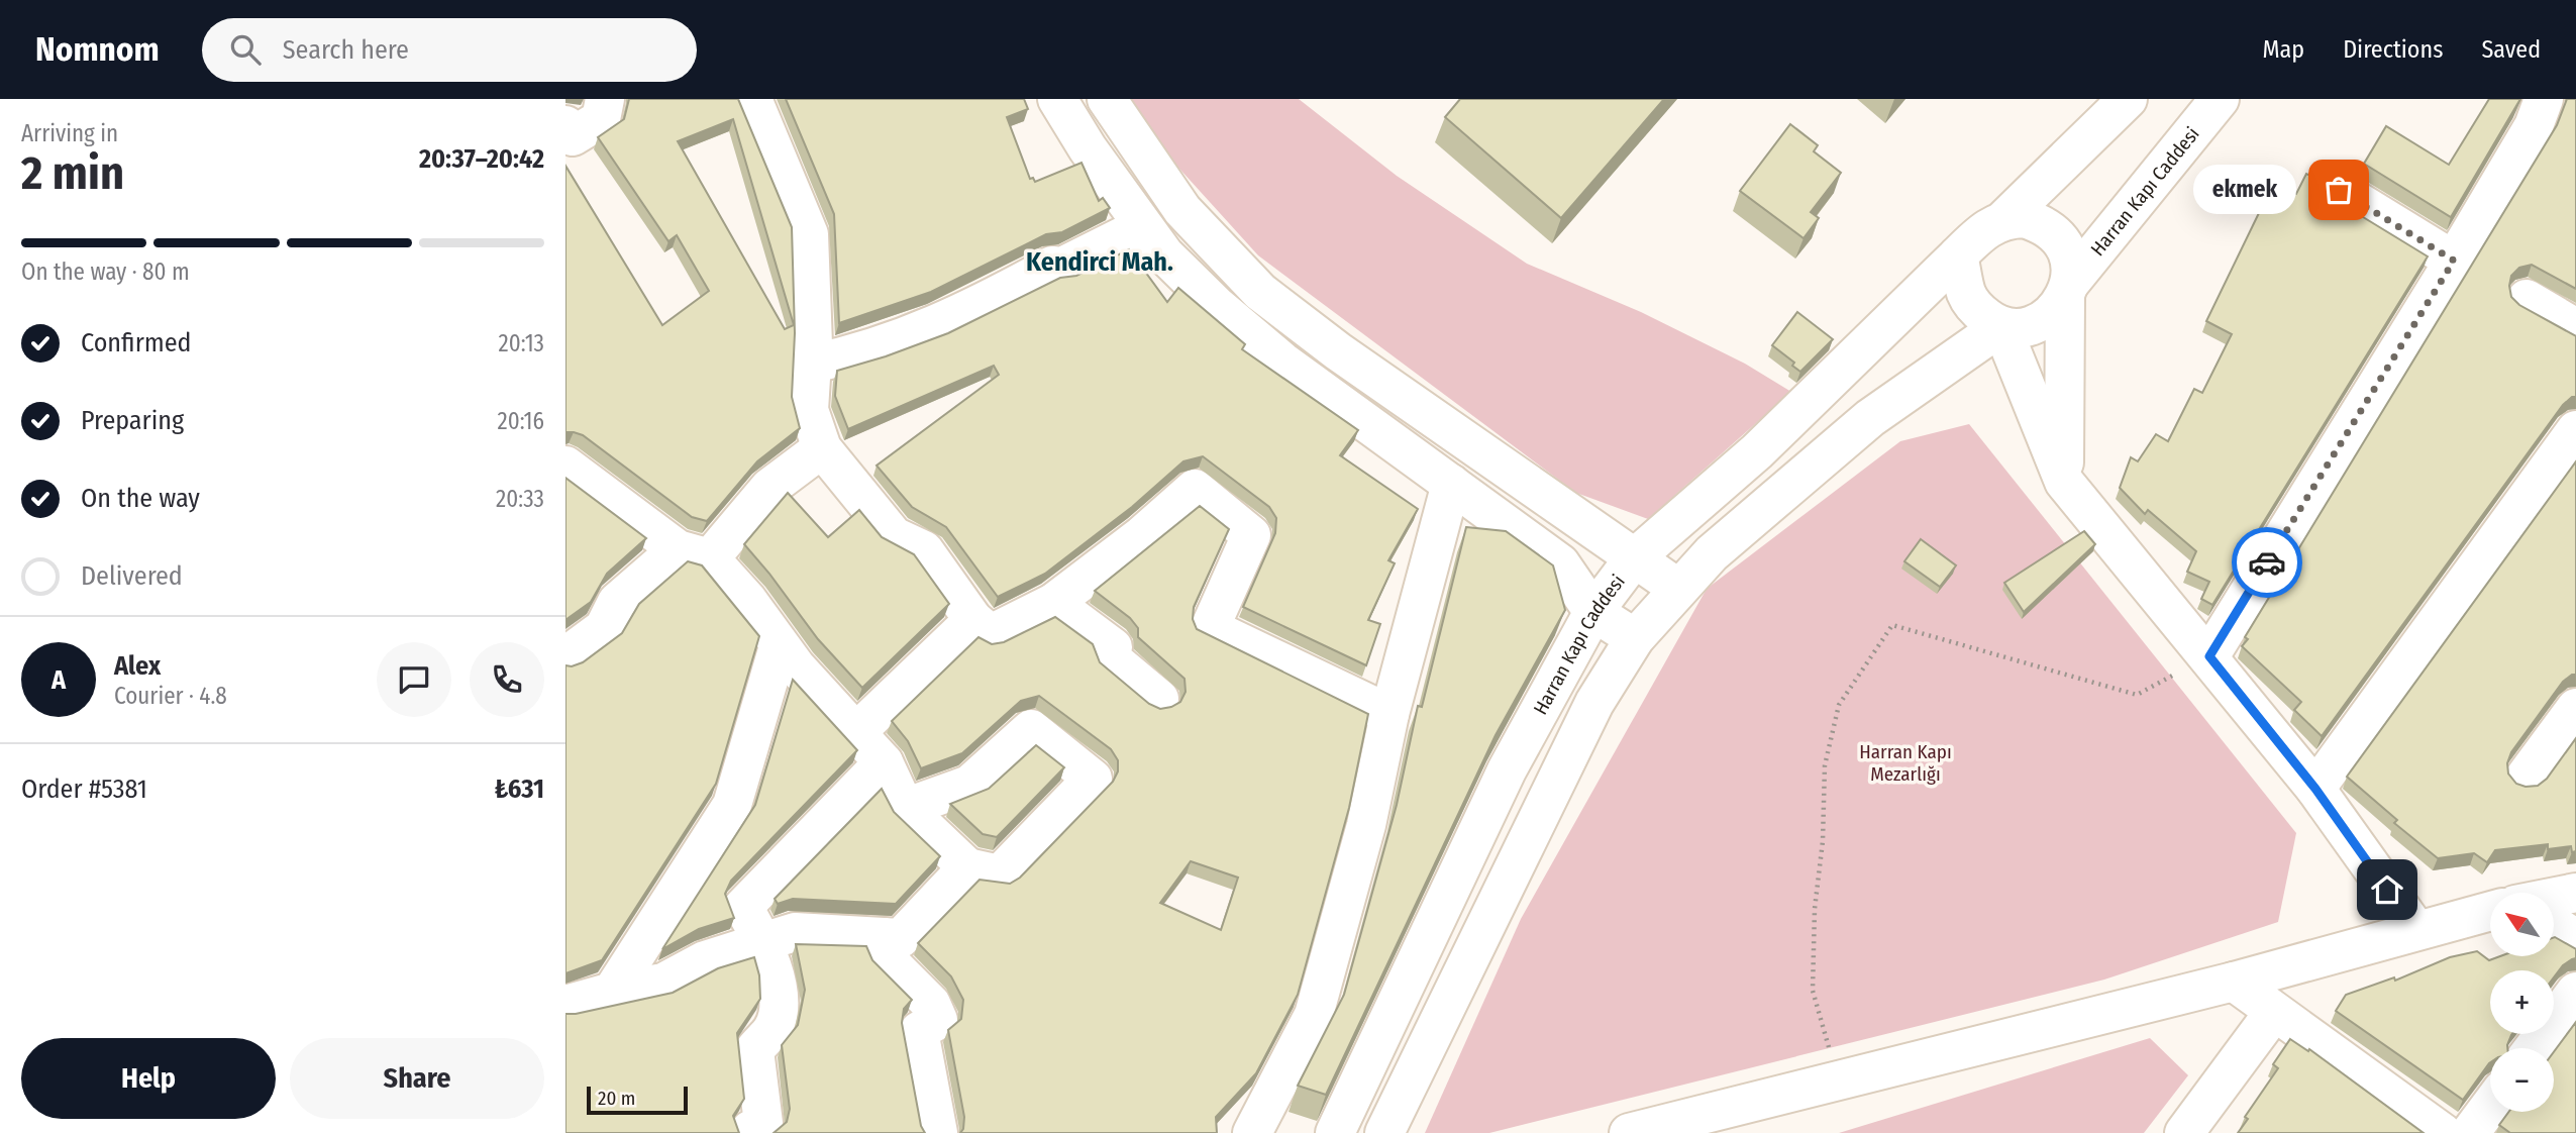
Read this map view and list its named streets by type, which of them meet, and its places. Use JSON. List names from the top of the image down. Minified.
{"streets":{"street":["Harran Kapı Caddesi"]},"districts":["Kendirci Mah."],"parks":["Harran Kapı Mezarlığı"],"places":["ekmek"],"scale_bar":"20 m","north":"top left","page":{"header":"Nomnom","search":"Search here","nav":["Map","Directions","Saved"],"heading":["2 min","Arriving in","20:37–20:42"],"panel":["Alex","Courier · 4.8","Order #5381","₺631"],"bubble":"ekmek","bar":"On the way · 80 m","list":[["Confirmed","20:13"],["Preparing","20:16"],["On the way","20:33"],"Delivered"],"round":"A","map_buttons":["+","−"],"buttons":["Help","Share"],"scale":"20 m"}}
